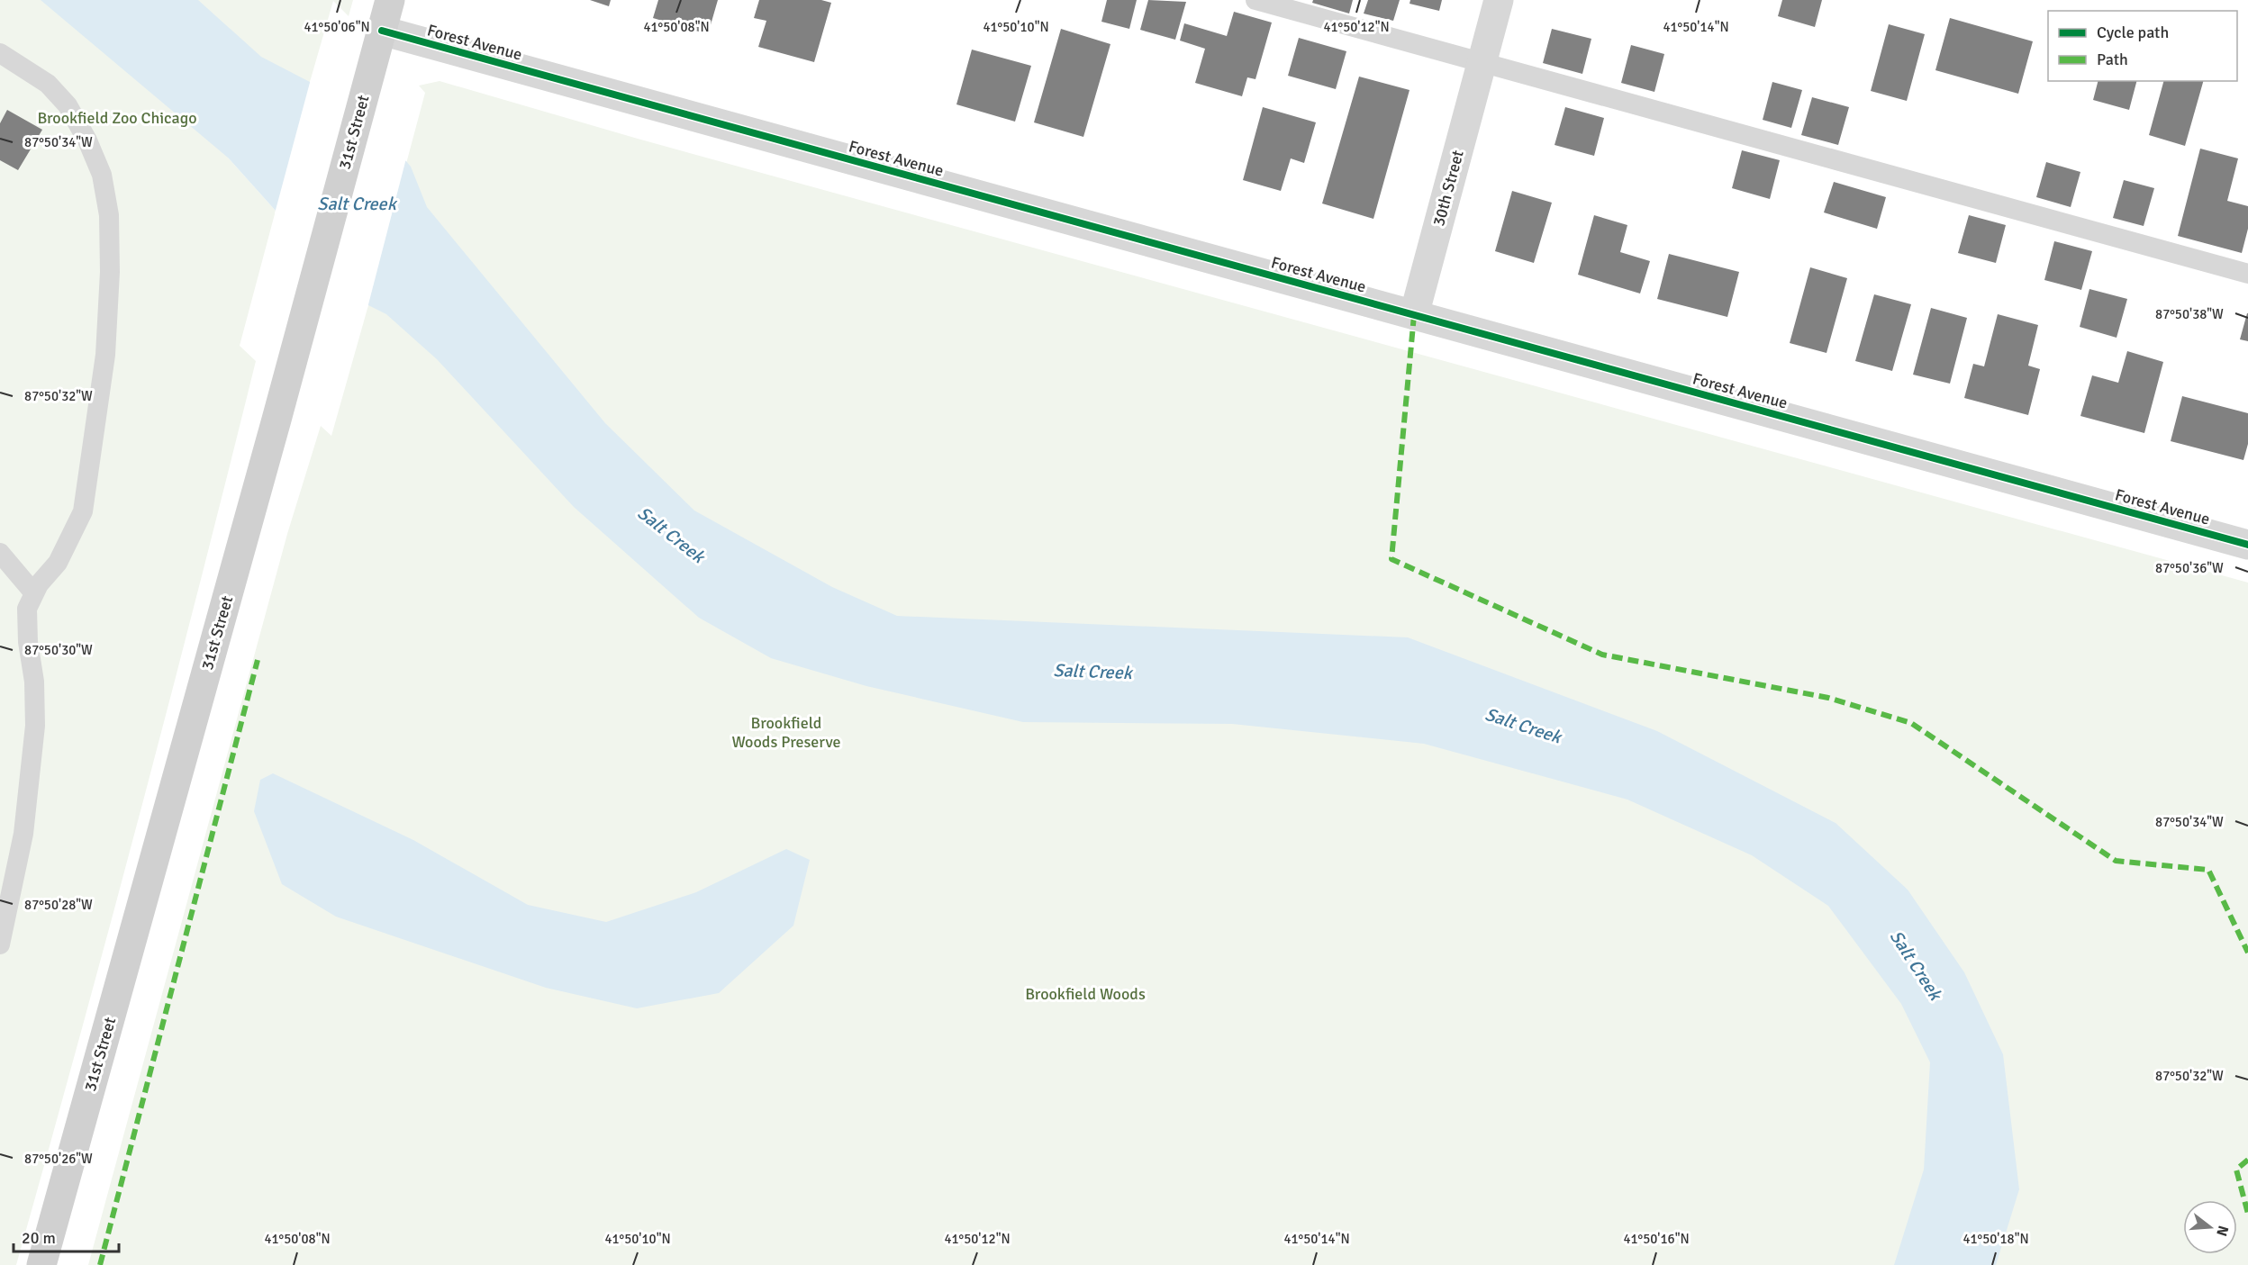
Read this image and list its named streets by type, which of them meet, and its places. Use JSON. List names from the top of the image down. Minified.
{"streets":{"main road":["31st Street"],"street":["Forest Avenue","30th Street"]},"crossings":[["Forest Avenue","31st Street"],["Forest Avenue","30th Street"]],"water":["Salt Creek"],"parks":["Brookfield Zoo Chicago","Brookfield Woods Preserve","Brookfield Woods"],"legend":["Cycle path","Path"],"scale_bar":"20 m","north":"right","coordinates":["41°50'06\"N","41°50'08\"N","41°50'10\"N","41°50'12\"N","41°50'14\"N","87°50'34\"W","87°50'38\"W","87°50'32\"W","87°50'36\"W","87°50'30\"W","87°50'28\"W","87°50'26\"W","41°50'16\"N","41°50'18\"N"]}
